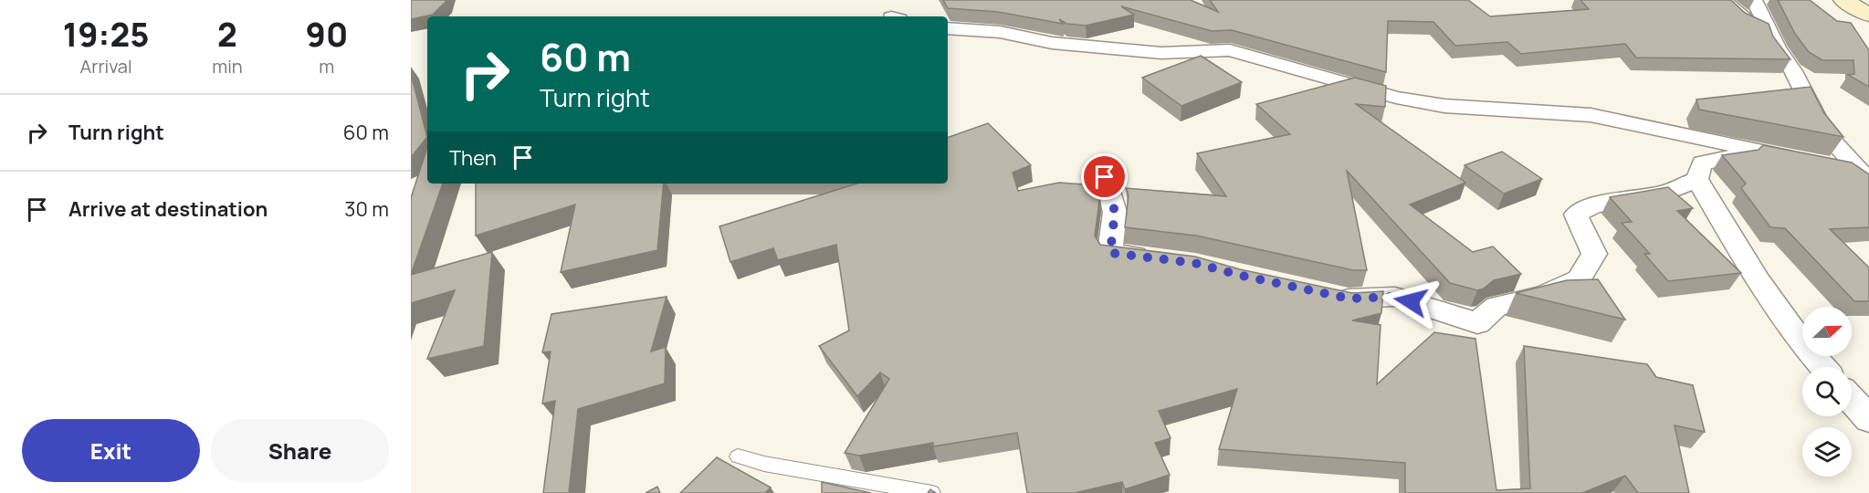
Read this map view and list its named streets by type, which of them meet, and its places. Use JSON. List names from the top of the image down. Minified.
{"north":"right","page":{"eta":["19:25","Arrival","2","min","90","m"],"turn":["60 m","Turn right"],"list":[{"name":"Turn right","value":"60 m"},{"name":"Arrive at destination","value":"30 m"}],"then":"Then","buttons":["Exit","Share"]}}
